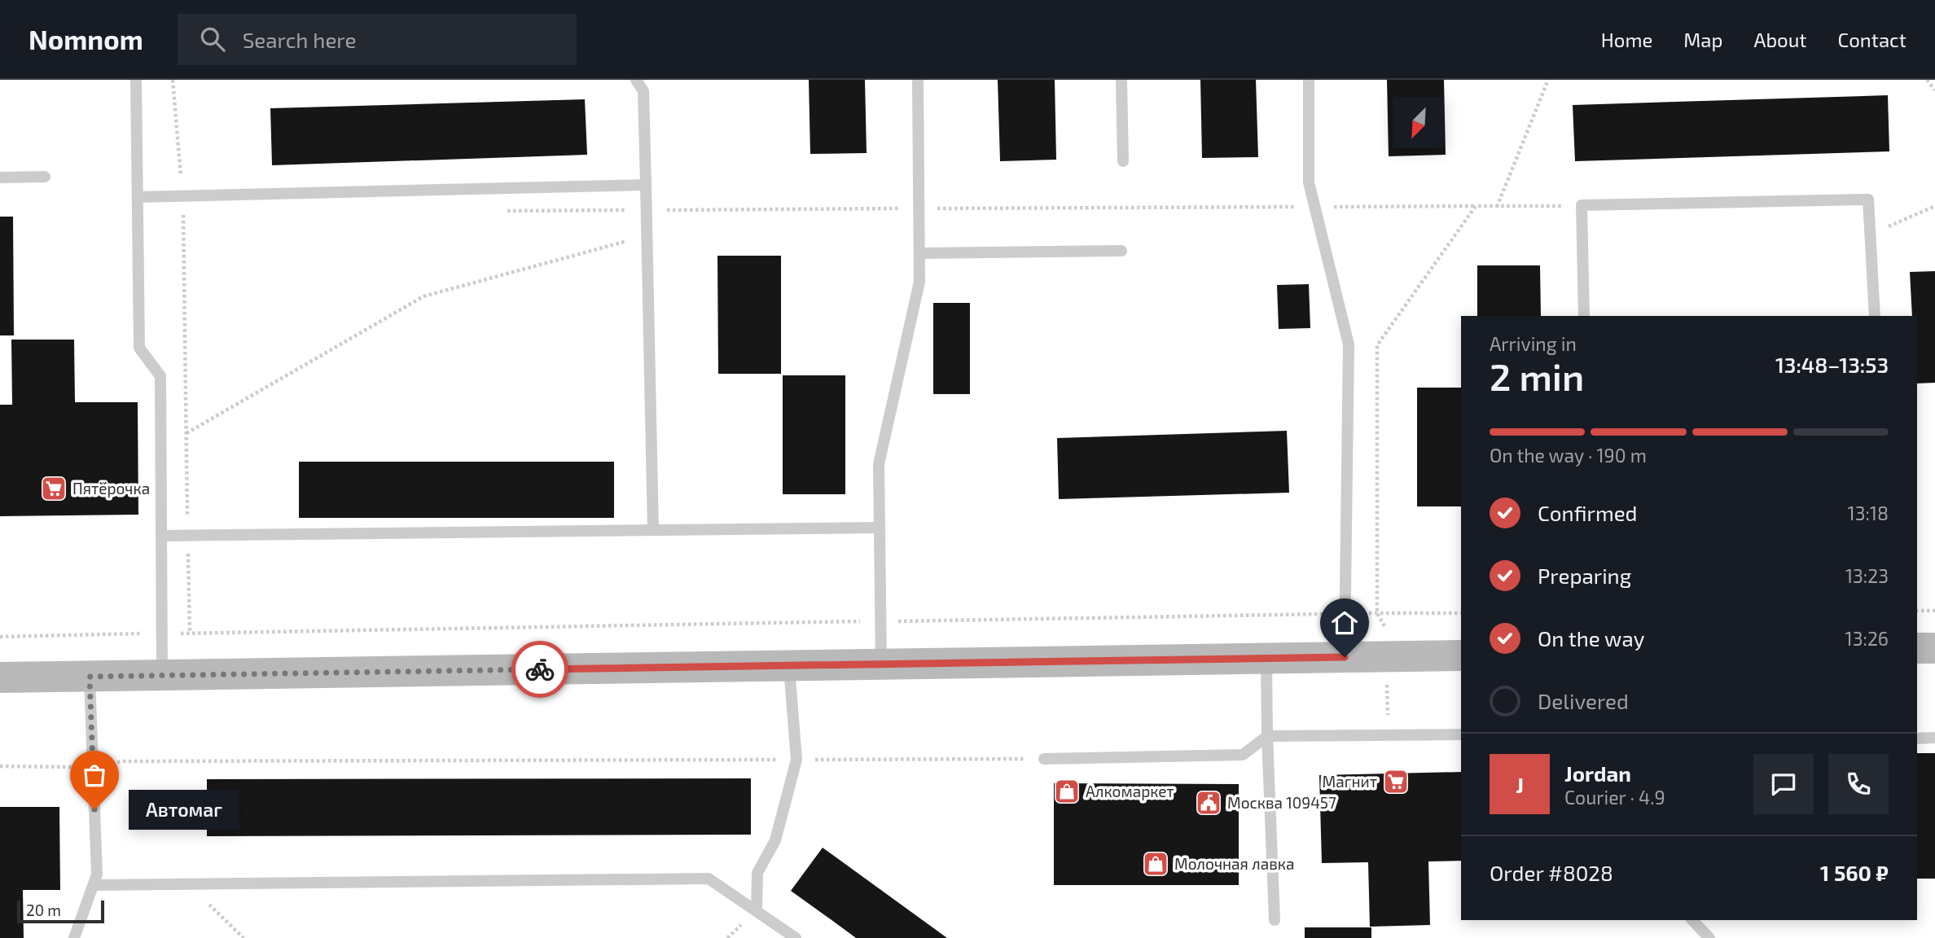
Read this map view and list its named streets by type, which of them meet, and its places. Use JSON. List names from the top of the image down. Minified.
{"places":{"supermarket":["Пятёрочка","Магнит"],"shop":["Алкомаркет","Молочная лавка"],"public building":["Москва 109457"],"other":["Автомаг"]},"scale_bar":"20 m","north":"bottom left","page":{"header":"Nomnom","search":"Search here","nav":["Home","Map","About","Contact"],"heading":["2 min","Arriving in","13:48–13:53"],"panel":["Jordan","Courier · 4.9","Order #8028","1 560 ₽"],"bar":"On the way · 190 m","list":[["Confirmed","13:18"],["Preparing","13:23"],["On the way","13:26"],"Delivered"],"round":"J","bubble":"Автомаг","scale":"20 m"}}
